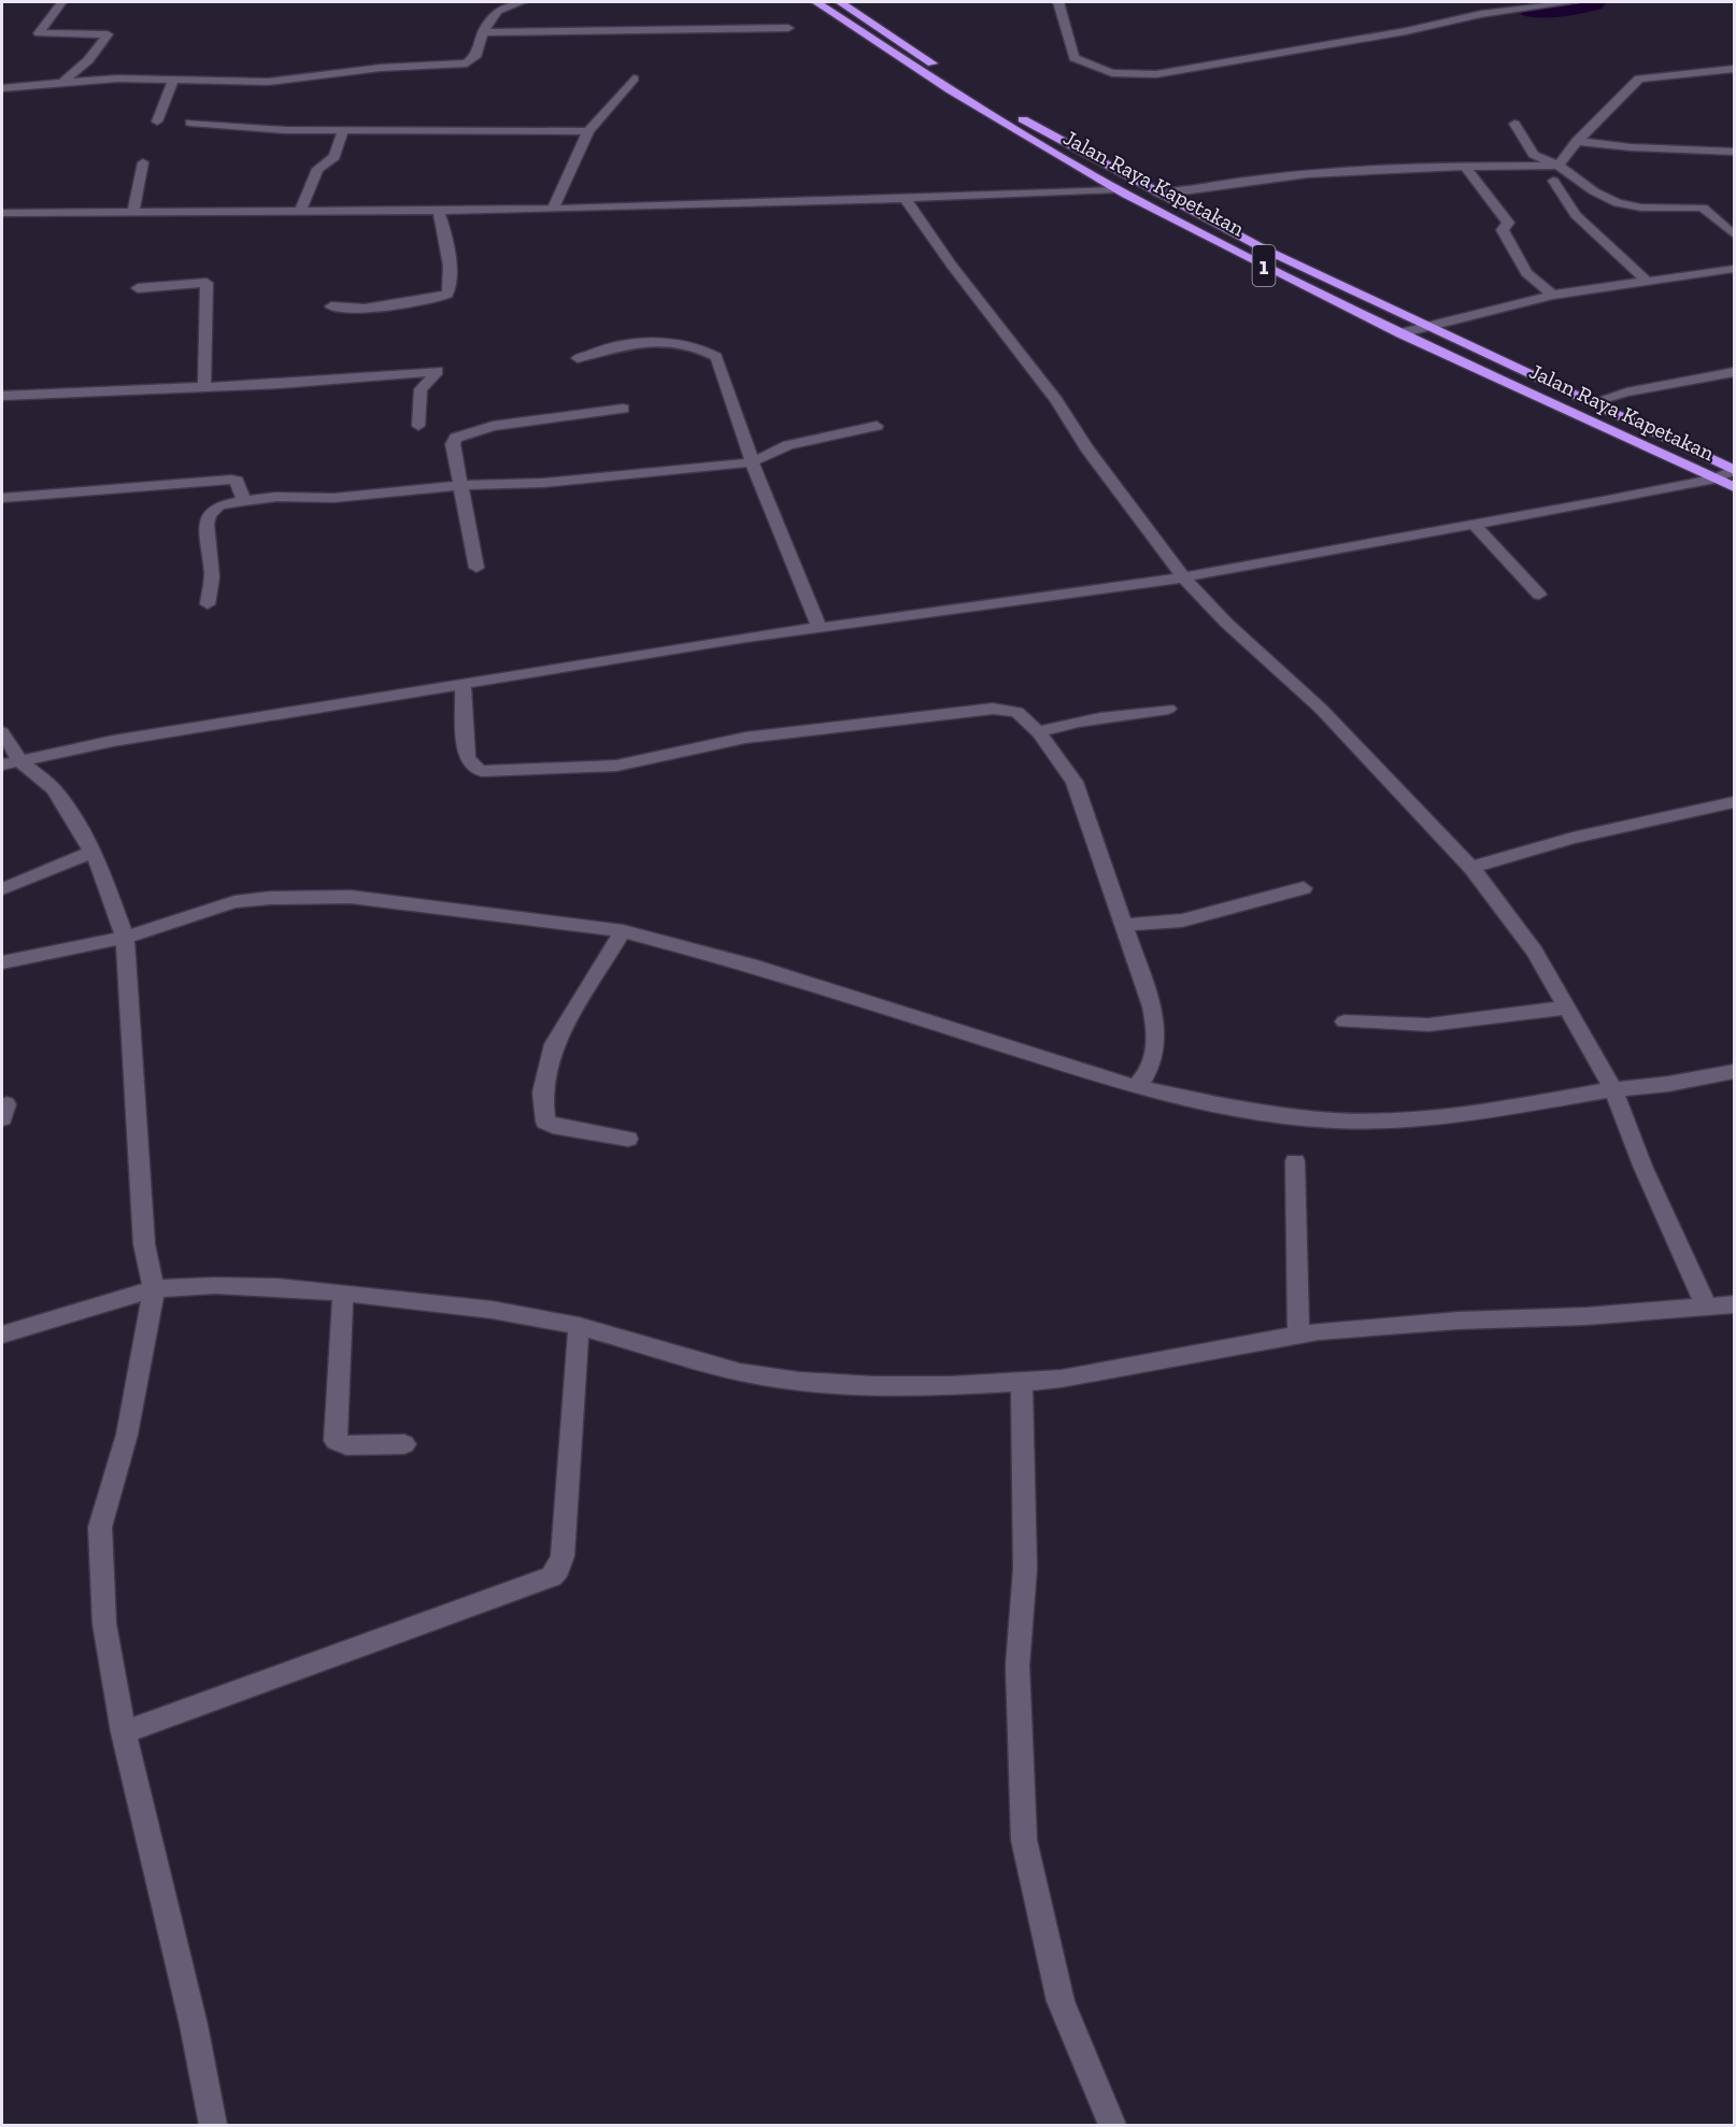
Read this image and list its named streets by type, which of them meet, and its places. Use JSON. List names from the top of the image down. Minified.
{"streets":{"highway":["Jalan Raya Kapetakan","1"]}}
